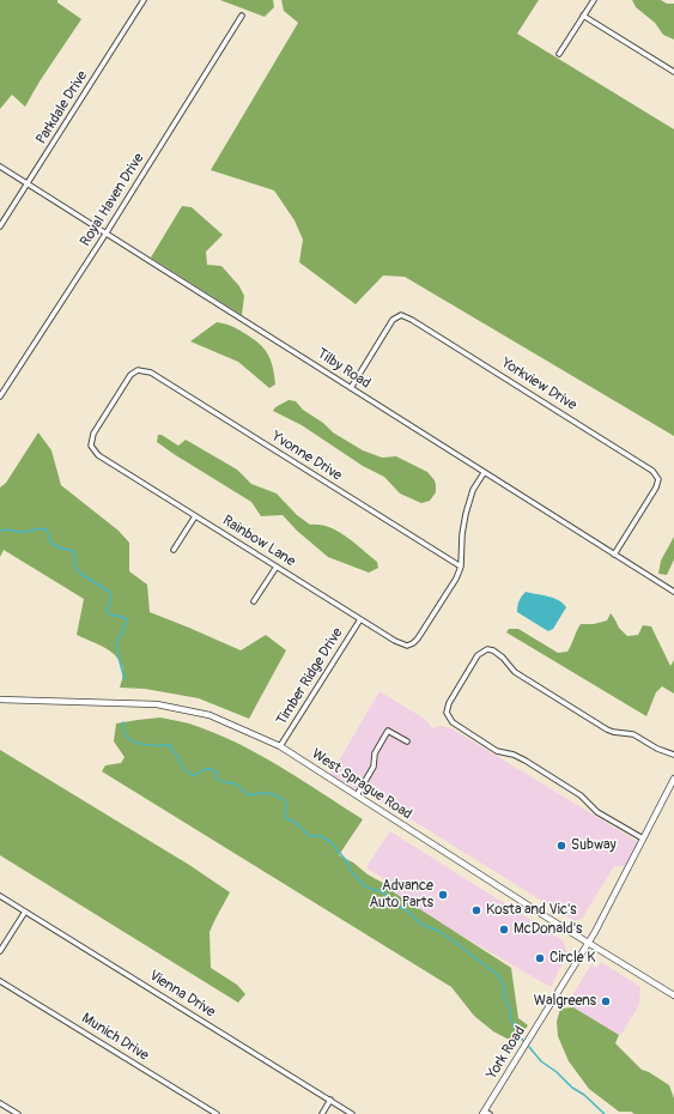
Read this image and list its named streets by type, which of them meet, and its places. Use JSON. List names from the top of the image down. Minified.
{"streets":{"street":["Parkdale Drive","Royal Haven Drive","Tilby Road","Yorkview Drive","Yvonne Drive","Rainbow Lane","Timber Ridge Drive","West Sprague Road","Vienna Drive","Munich Drive","York Road"]},"crossings":[["Parkdale Drive","Tilby Road"],["Royal Haven Drive","Tilby Road"],["Tilby Road","Yorkview Drive"],["Yvonne Drive","Rainbow Lane"],["Rainbow Lane","Timber Ridge Drive"],["Timber Ridge Drive","West Sprague Road"],["West Sprague Road","York Road"]],"places":["Subway","Advance Auto Parts","Kosta and Vic's","McDonald's","Circle K","Walgreens"]}
